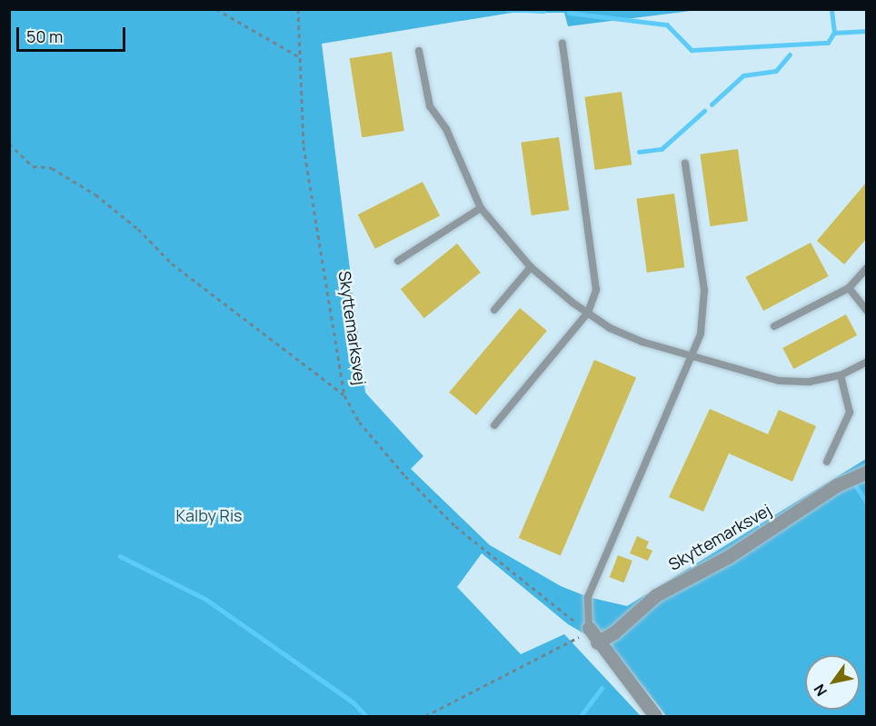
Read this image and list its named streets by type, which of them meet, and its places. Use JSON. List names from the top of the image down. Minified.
{"streets":{"street":["Skyttemarksvej"]},"parks":["Kalby Ris"],"scale_bar":"50 m","north":"bottom left"}
